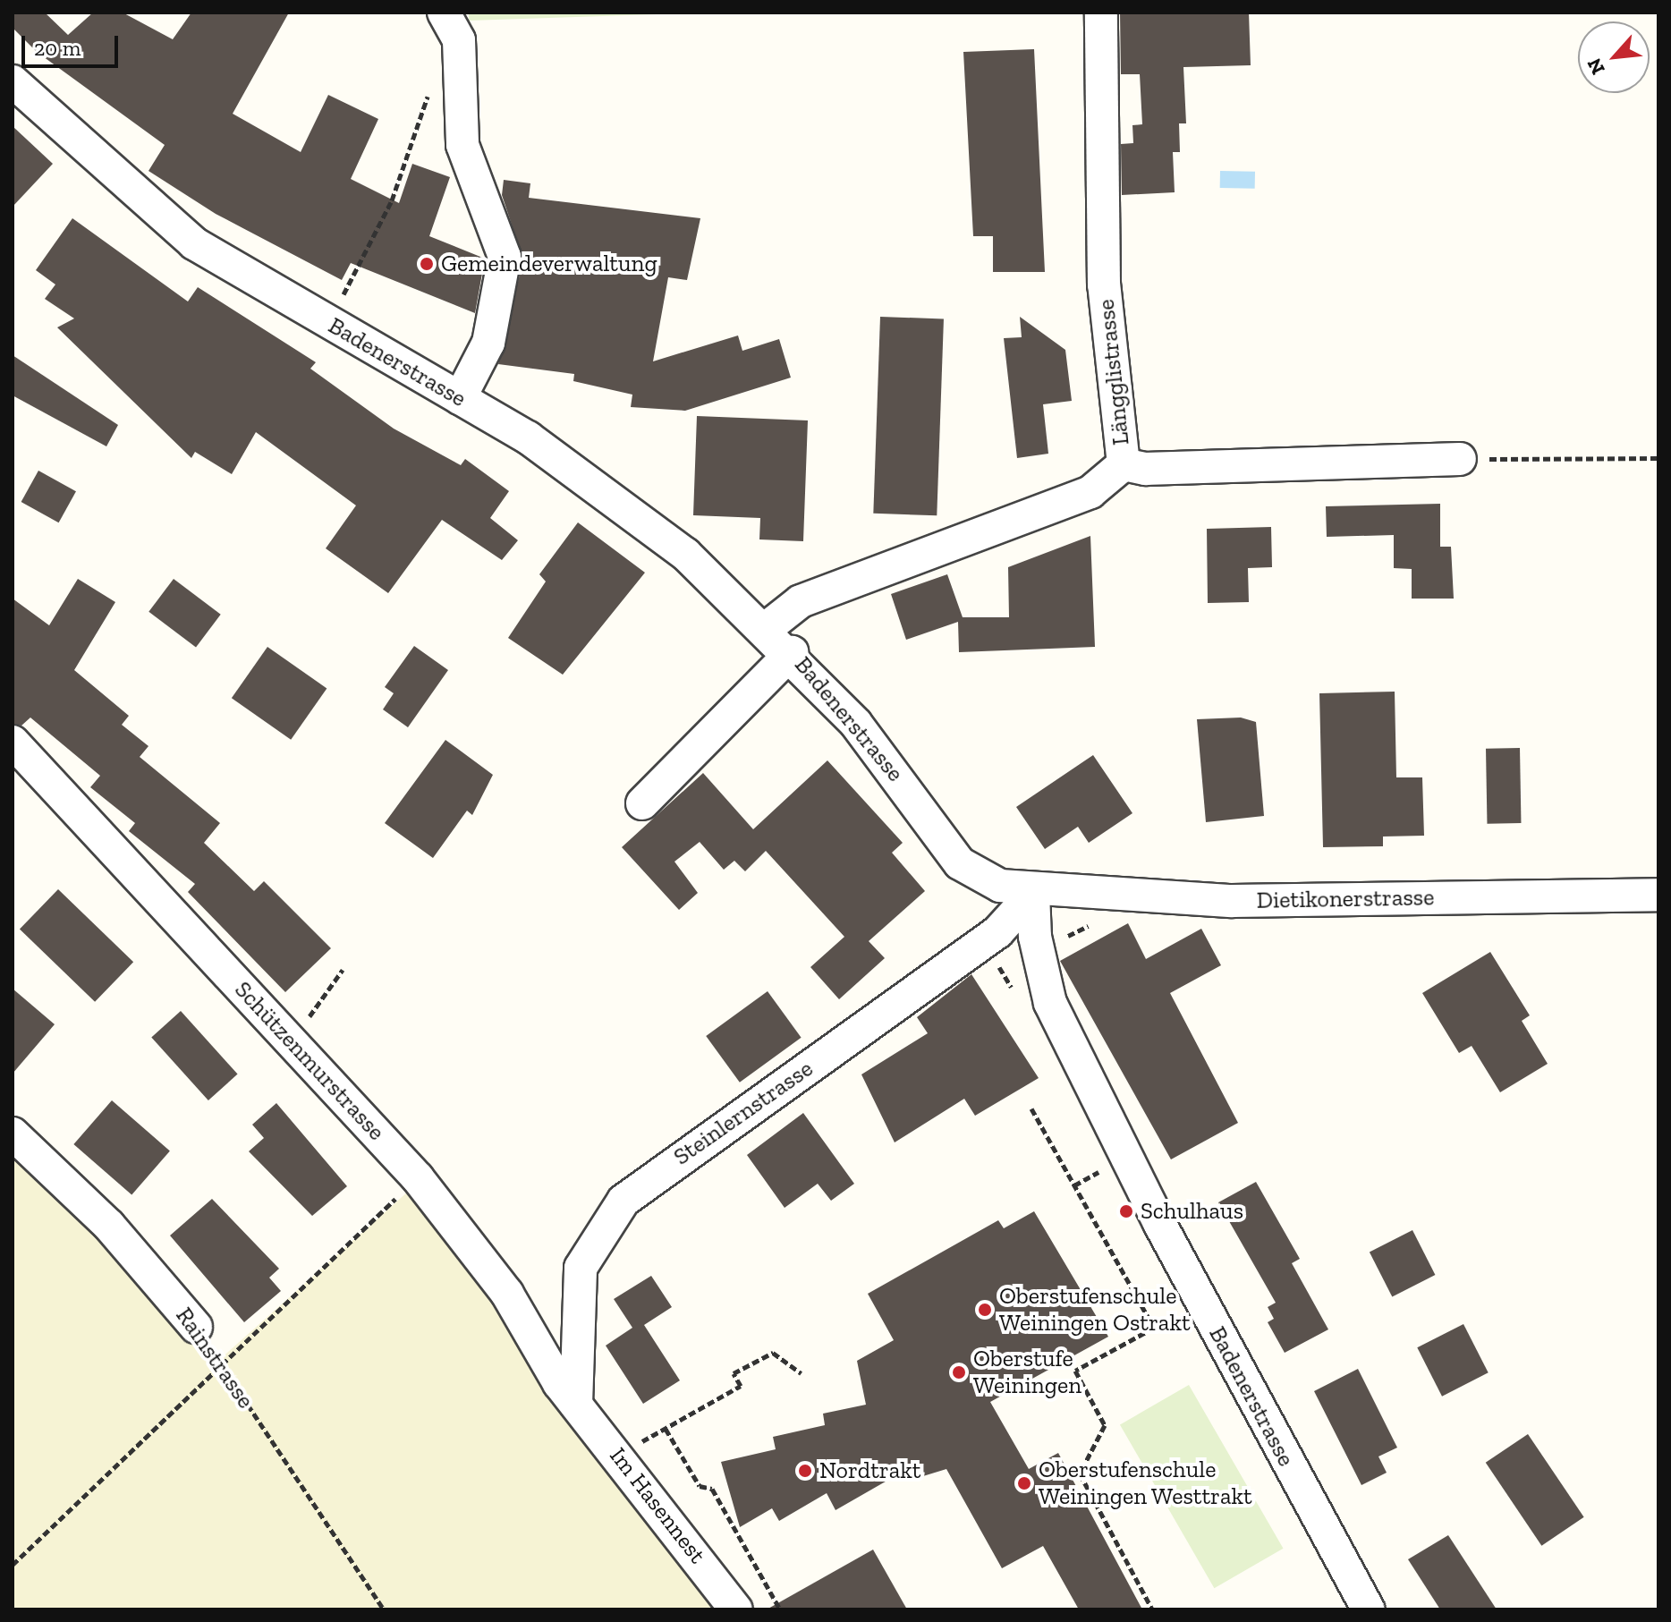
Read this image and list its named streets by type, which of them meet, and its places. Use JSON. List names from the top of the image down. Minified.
{"streets":{"street":["Badenerstrasse","Längglistrasse","Dietikonerstrasse","Schützenmurstrasse","Steinlernstrasse","Rainstrasse","Im Hasennest"]},"crossings":[["Badenerstrasse","Längglistrasse"],["Badenerstrasse","Dietikonerstrasse"],["Badenerstrasse","Steinlernstrasse"],["Dietikonerstrasse","Steinlernstrasse"],["Schützenmurstrasse","Steinlernstrasse"],["Schützenmurstrasse","Im Hasennest"],["Steinlernstrasse","Im Hasennest"]],"places":["Gemeindeverwaltung","Schulhaus","Oberstufenschule Weiningen Ostrakt","Oberstufe Weiningen","Nordtrakt","Oberstufenschule Weiningen Westtrakt"],"scale_bar":"20 m","north":"bottom left"}
